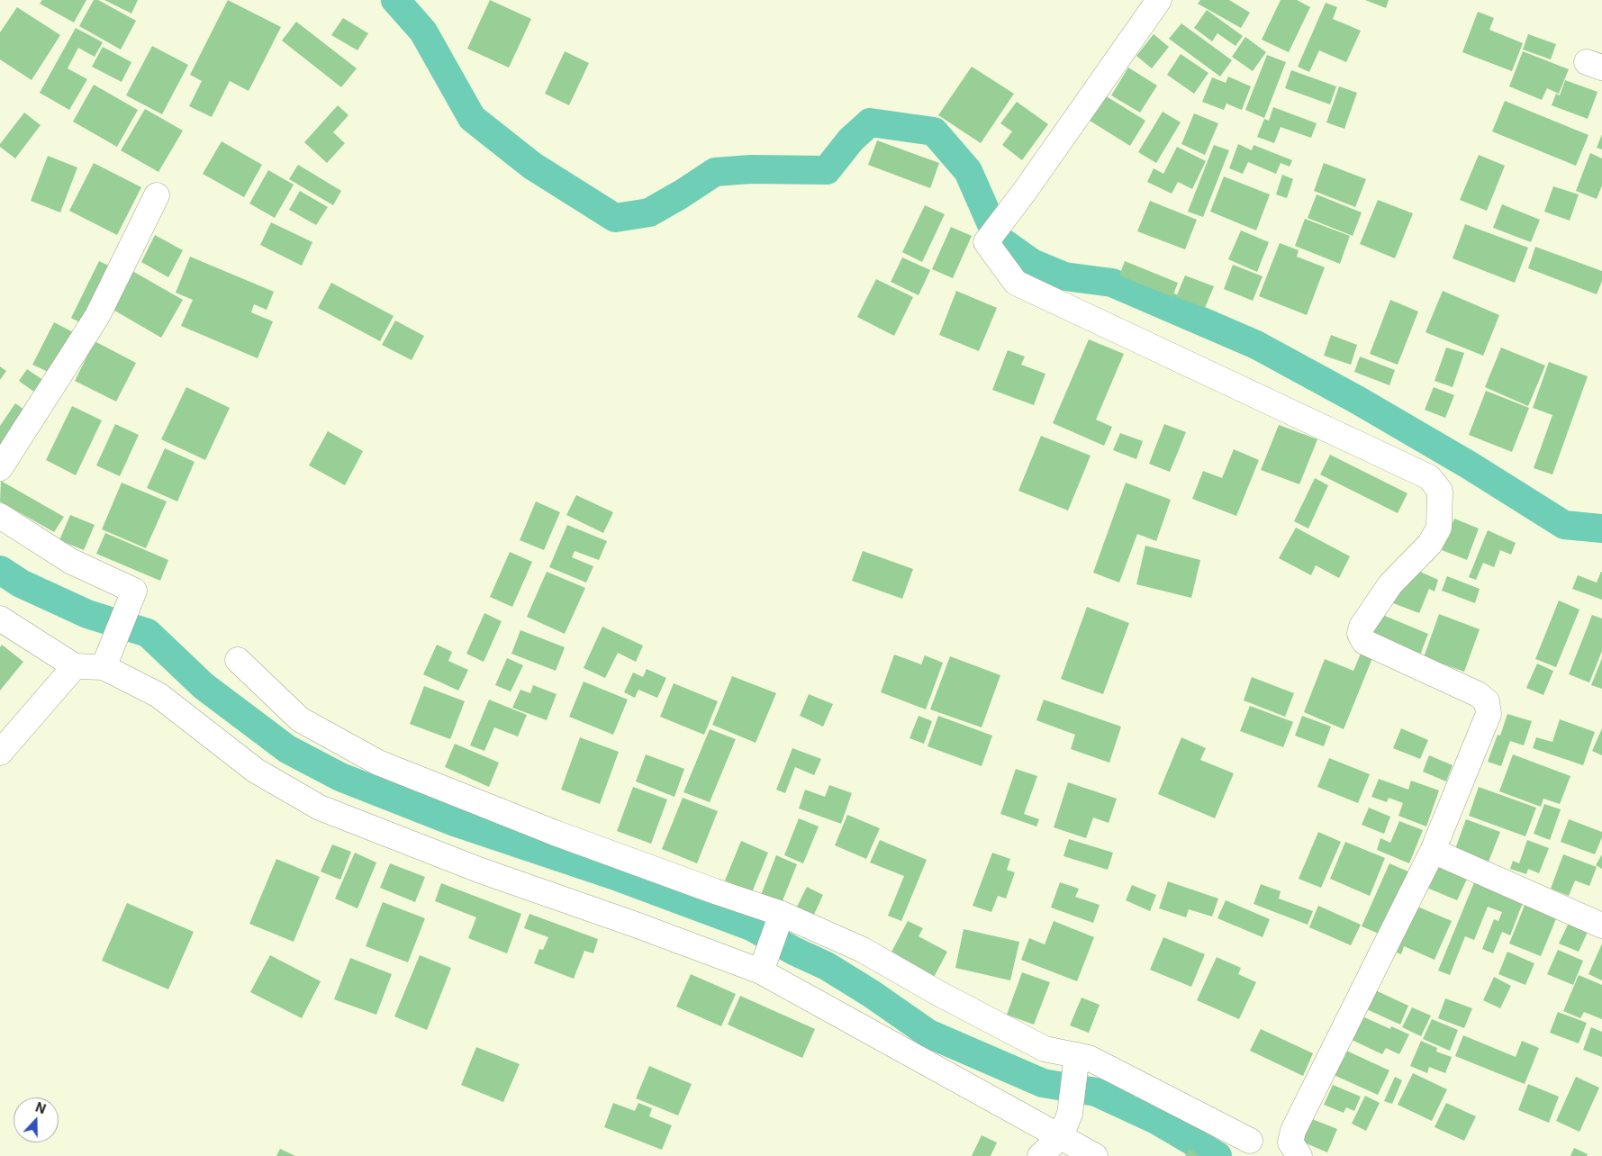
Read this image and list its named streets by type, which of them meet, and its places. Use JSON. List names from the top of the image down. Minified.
{"north":"top"}
